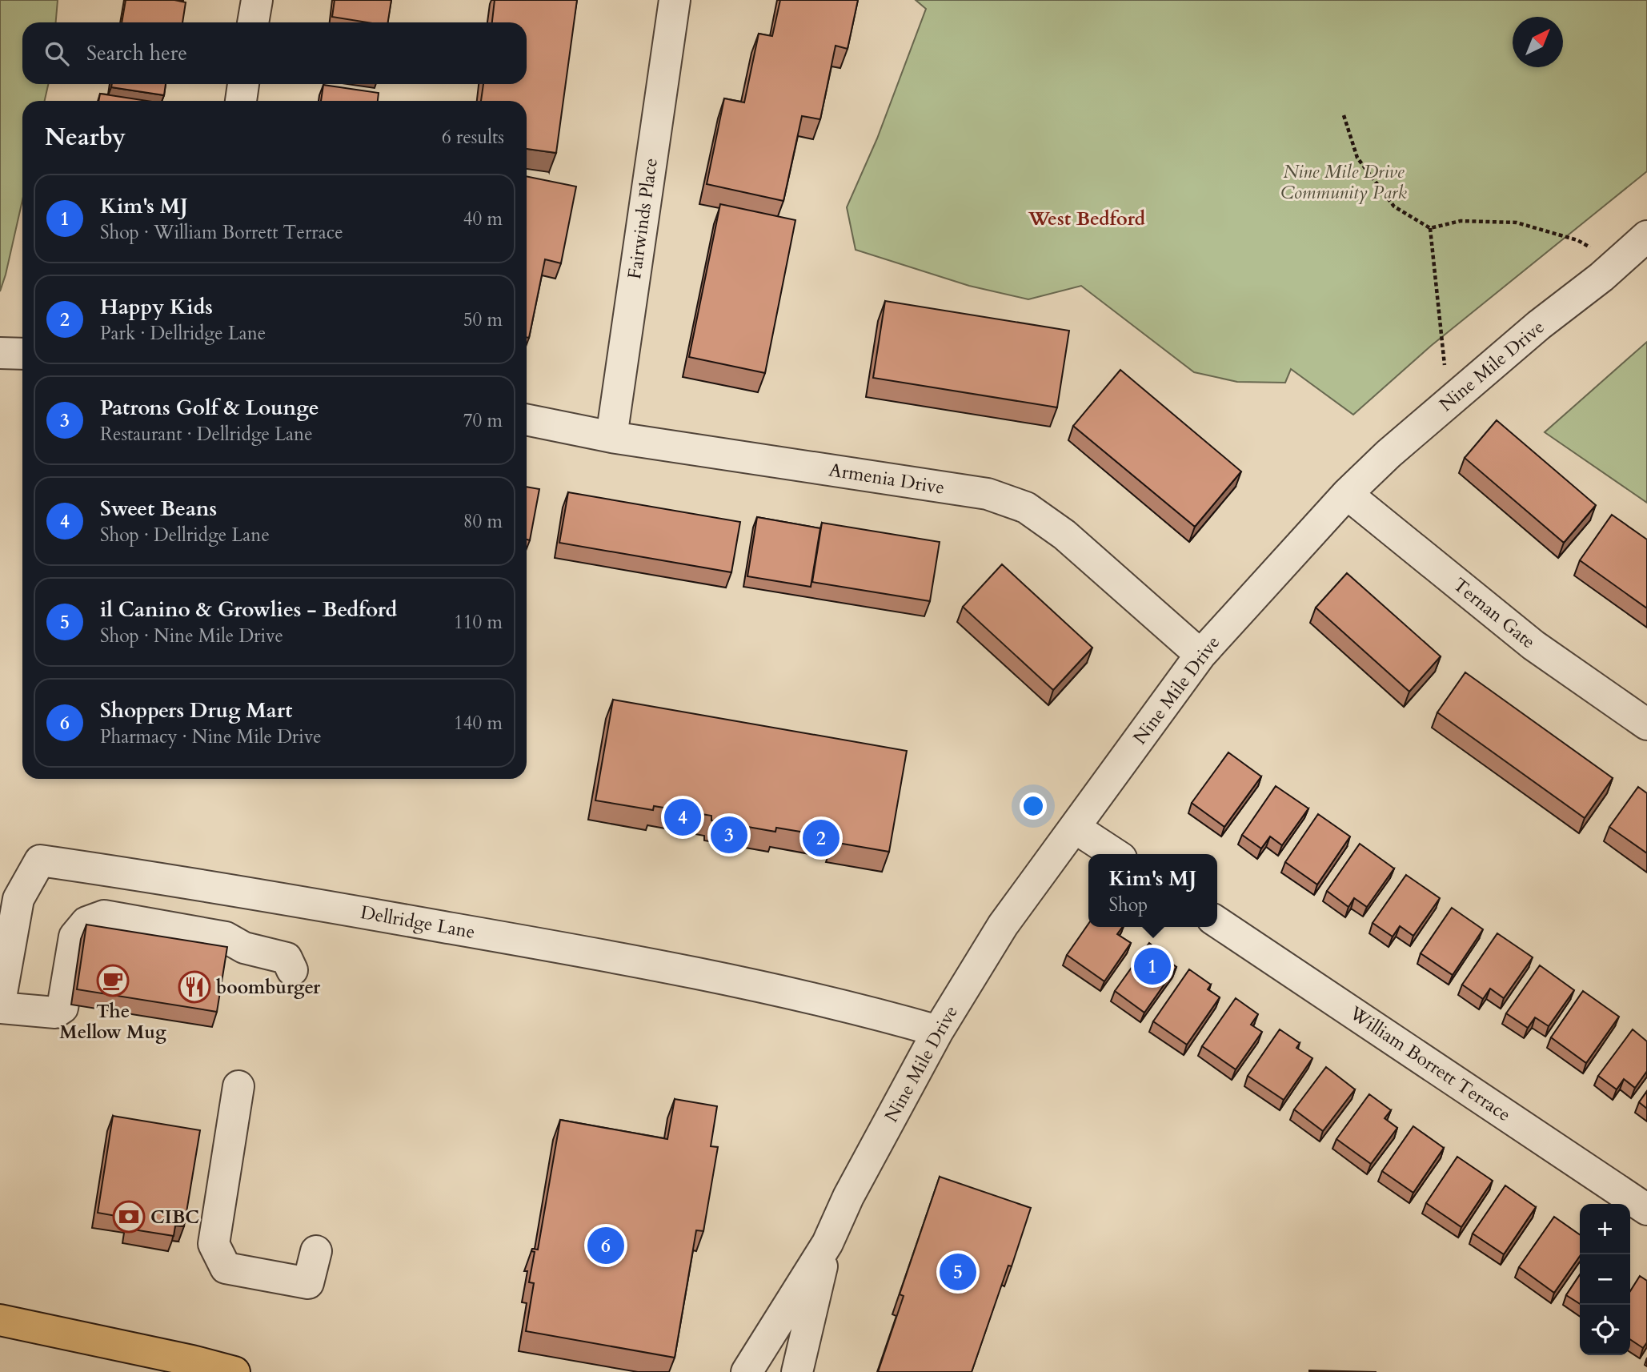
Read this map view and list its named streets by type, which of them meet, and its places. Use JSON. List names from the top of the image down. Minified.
{"streets":{"street":["Fairwinds Place","Nine Mile Drive","Armenia Drive","Ternan Gate","Dellridge Lane","William Borrett Terrace"]},"crossings":[["Fairwinds Place","Armenia Drive"],["Nine Mile Drive","Armenia Drive"],["Nine Mile Drive","Ternan Gate"],["Nine Mile Drive","Dellridge Lane"]],"districts":["West Bedford"],"parks":["Nine Mile Drive Community Park"],"places":{"cafe":["The Mellow Mug"],"restaurant":["boomburger"],"bank":["CIBC"]},"north":"top right","page":{"search":"Search here","heading":["Nearby","6 results"],"list":[{"mark":"1","name":"Kim's MJ","note":"Shop · William Borrett Terrace","value":"40 m"},{"mark":"2","name":"Happy Kids","note":"Park · Dellridge Lane","value":"50 m"},{"mark":"3","name":"Patrons Golf & Lounge","note":"Restaurant · Dellridge Lane","value":"70 m"},{"mark":"4","name":"Sweet Beans","note":"Shop · Dellridge Lane","value":"80 m"},{"mark":"5","name":"il Canino & Growlies - Bedford","note":"Shop · Nine Mile Drive","value":"110 m"},{"mark":"6","name":"Shoppers Drug Mart","note":"Pharmacy · Nine Mile Drive","value":"140 m"}],"pins":["4","3","2","1","6","5"],"popup":["Kim's MJ","Shop"],"map_buttons":["+","−"]}}
